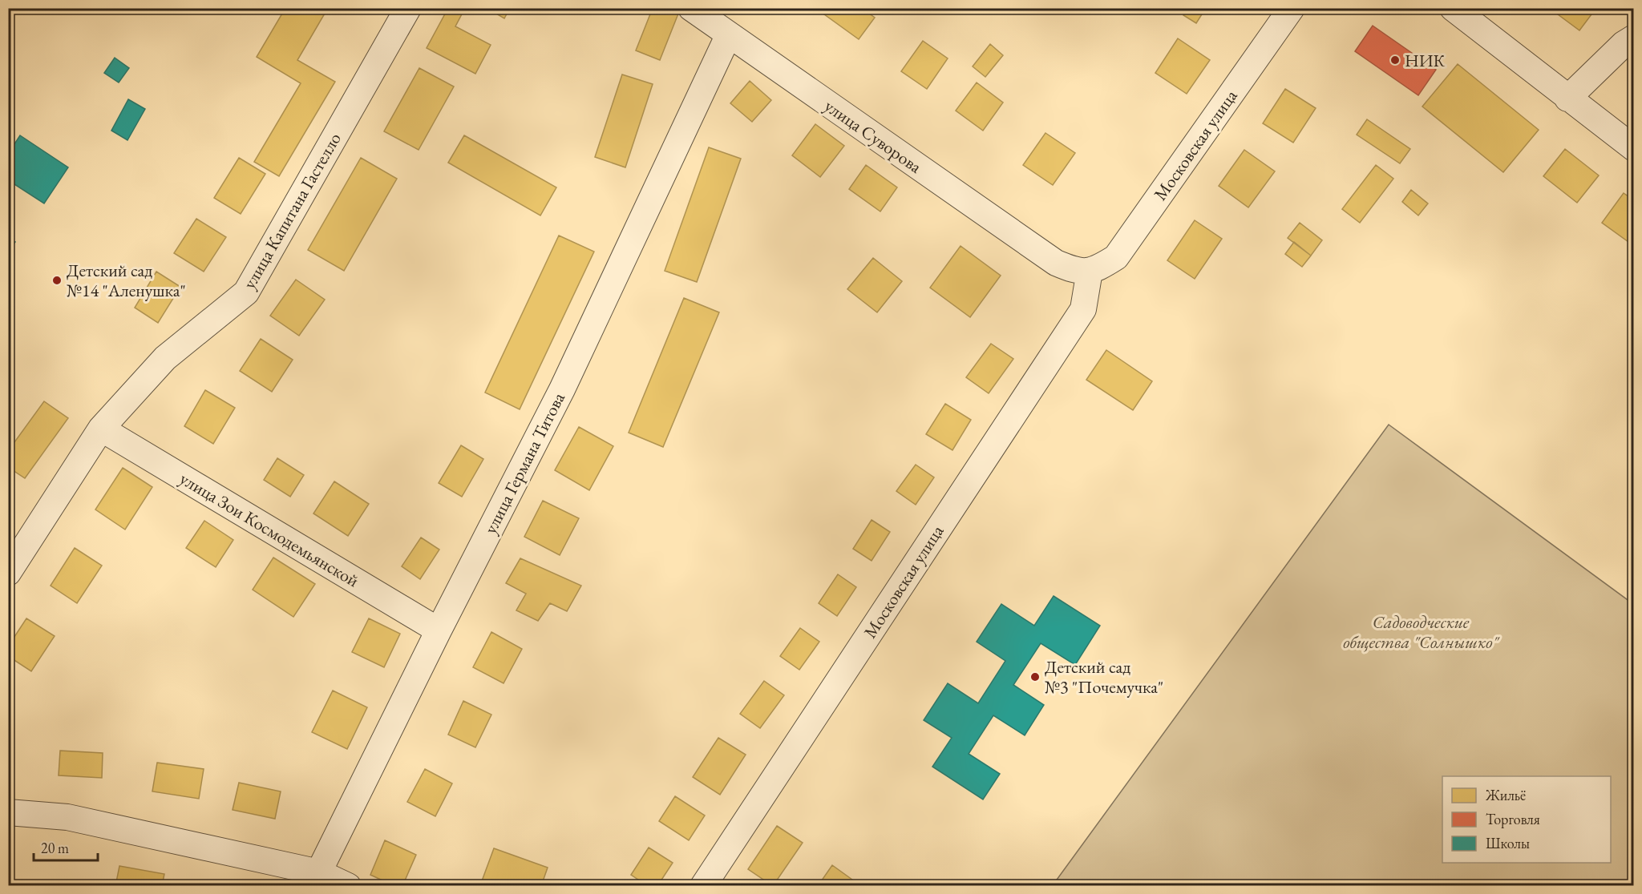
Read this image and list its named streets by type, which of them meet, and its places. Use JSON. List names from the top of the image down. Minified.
{"streets":{"street":["улица Суворова","Московская улица","улица Капитана Гастелло","улица Германа Титова","улица Зои Космодемьянской"]},"crossings":[["улица Суворова","Московская улица"],["улица Суворова","улица Германа Титова"],["улица Капитана Гастелло","улица Зои Космодемьянской"],["улица Германа Титова","улица Зои Космодемьянской"]],"parks":["Садоводческие общества \"Солнышко\""],"places":["НИК","Детский сад №14 \"Аленушка\"","Детский сад №3 \"Почемучка\""],"legend":["Жильё","Торговля","Школы"],"scale_bar":"20 m"}
